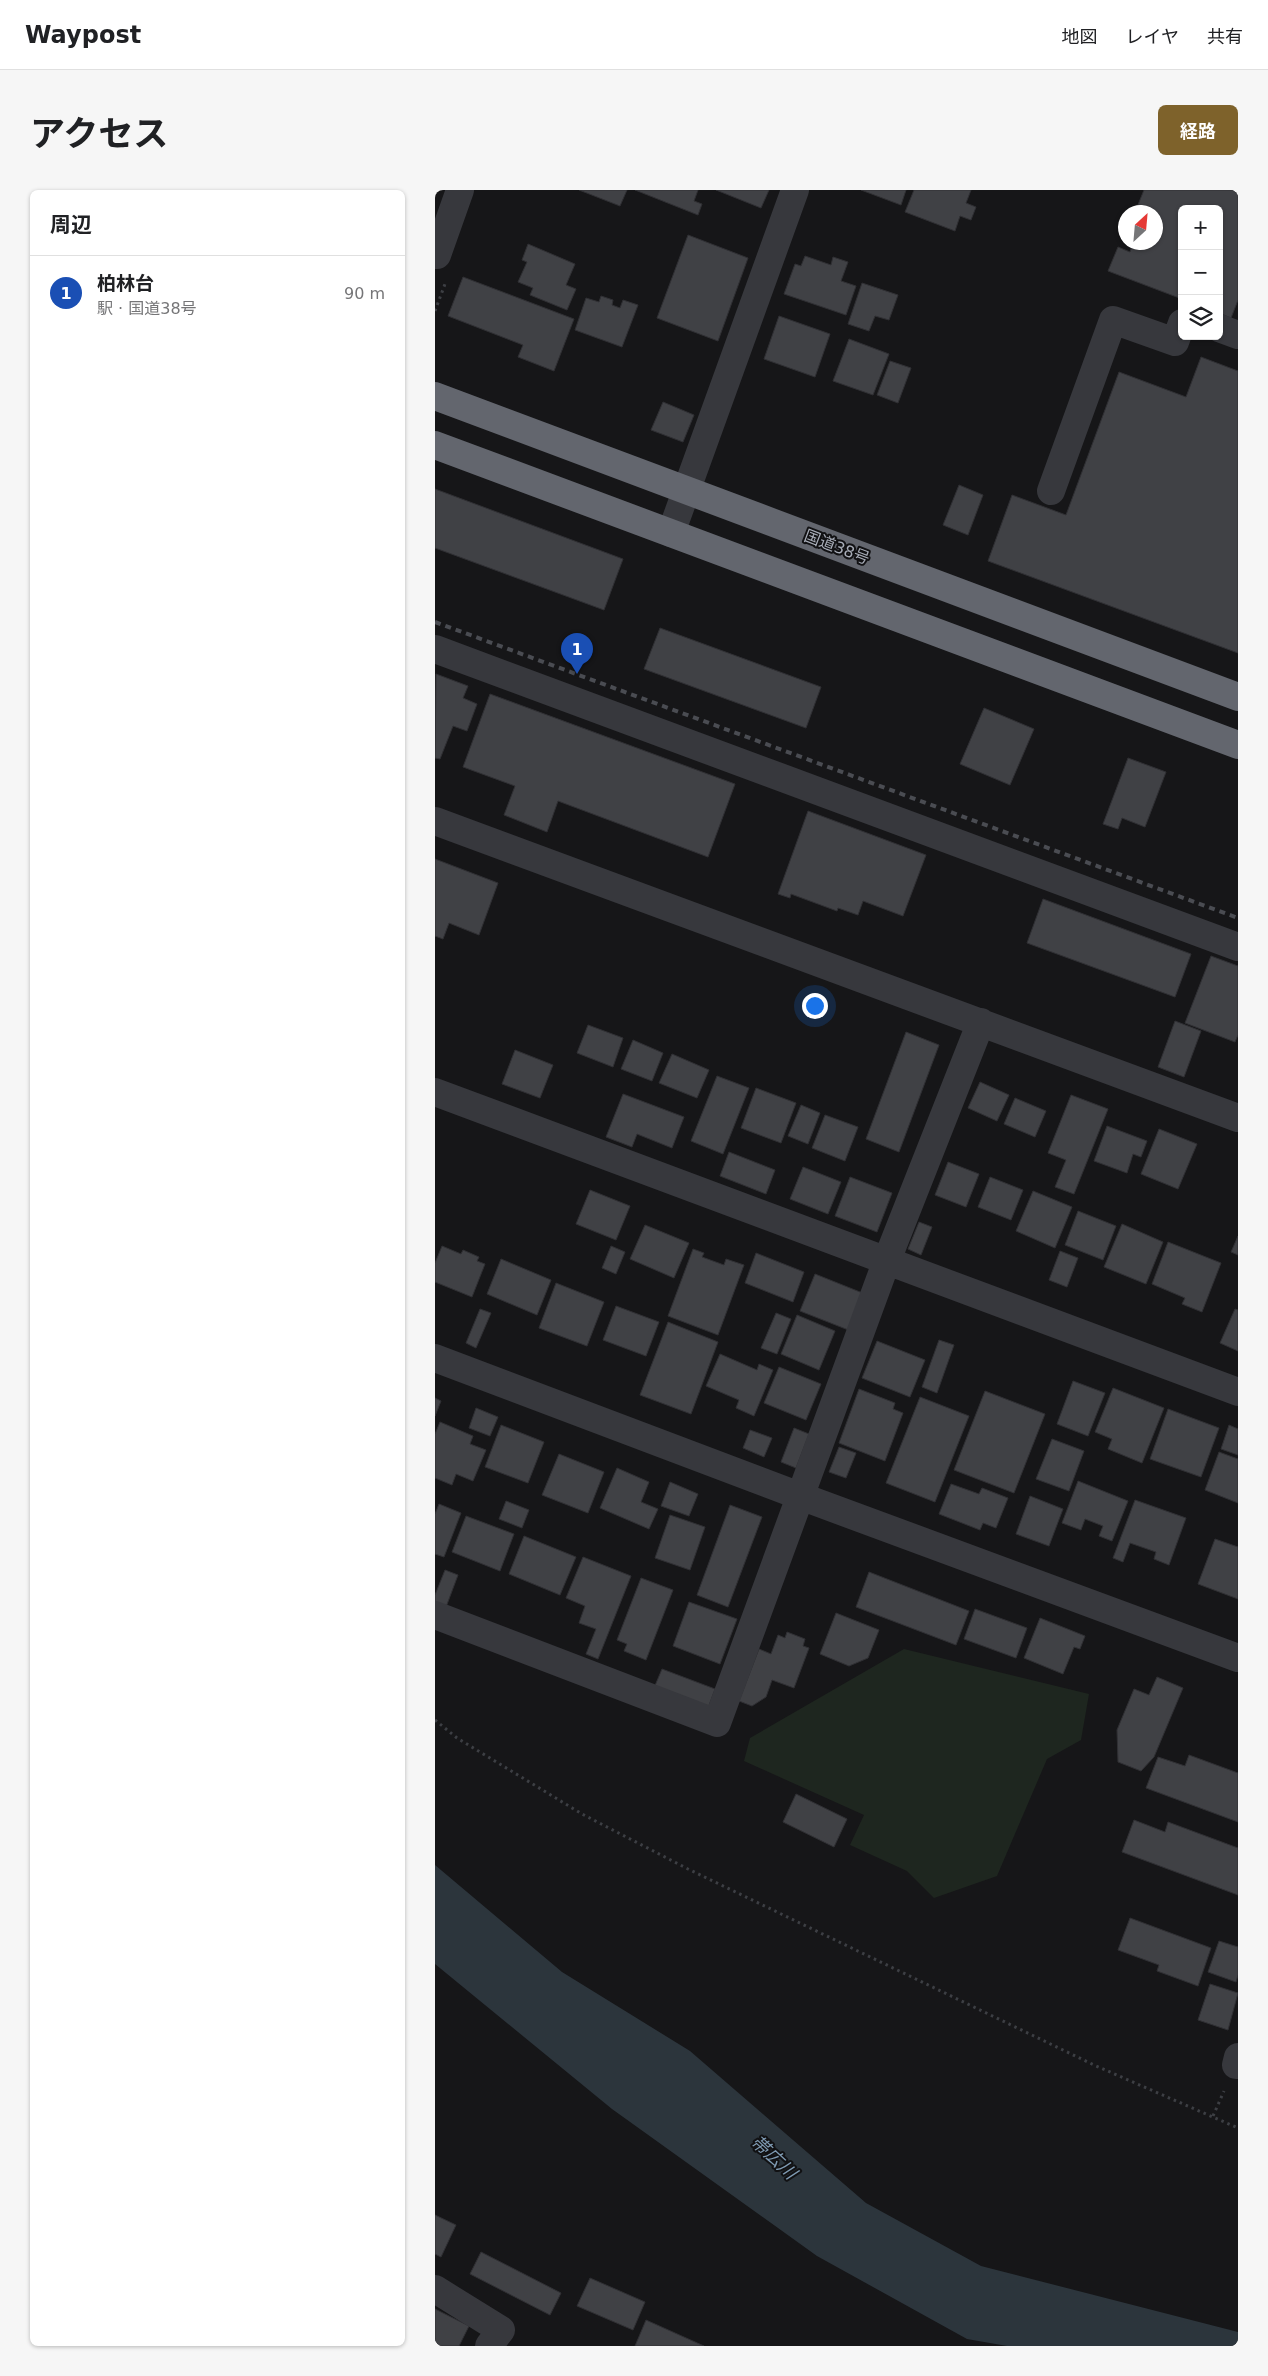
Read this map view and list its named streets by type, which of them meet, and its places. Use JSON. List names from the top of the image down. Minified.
{"streets":{"highway":["国道38号"]},"water":["帯広川"],"north":"top right","page":{"header":"Waypost","nav":["地図","レイヤ","共有"],"title":"アクセス","buttons":"経路","heading":"周辺","map_buttons":["+","−"],"list":[{"mark":"1","name":"柏林台","note":"駅 · 国道38号","value":"90 m"}],"pins":"1"}}
